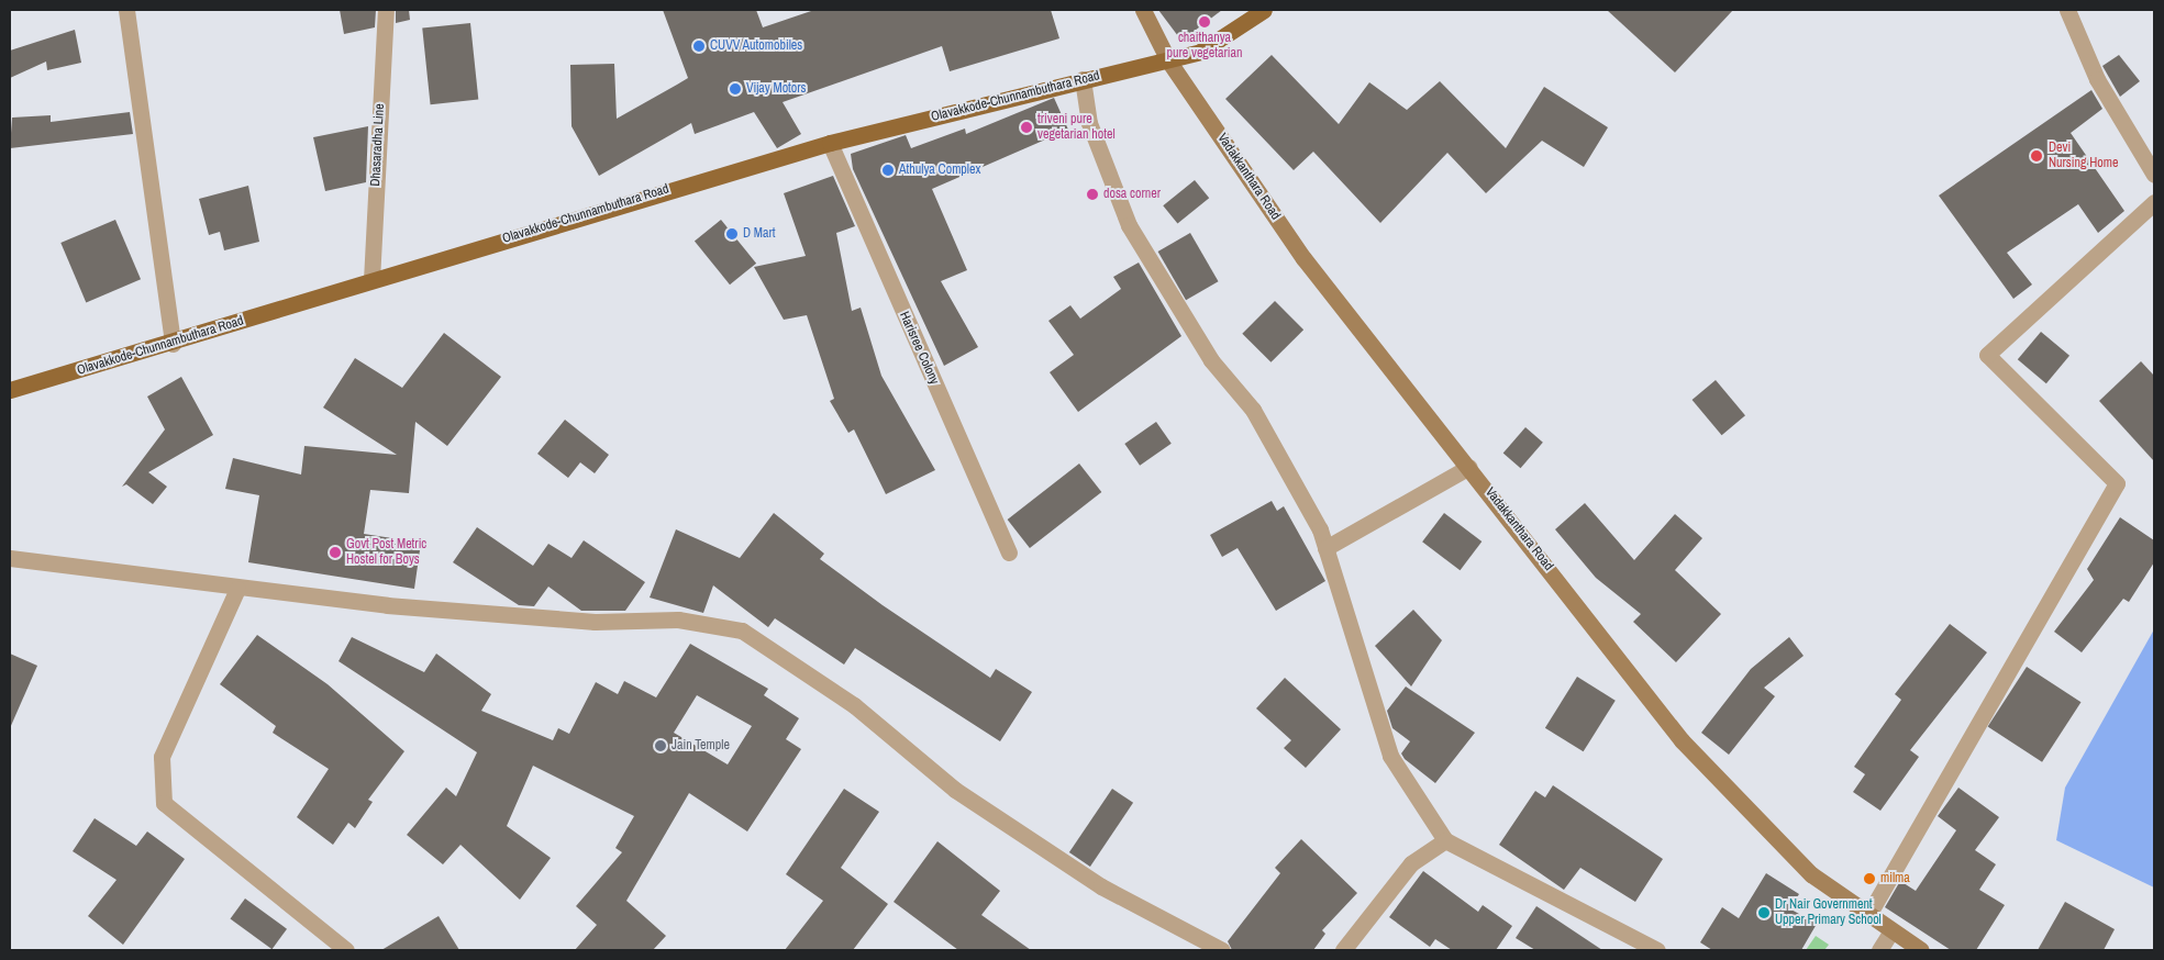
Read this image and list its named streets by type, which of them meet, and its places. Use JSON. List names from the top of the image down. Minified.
{"streets":{"main road":["Olavakkode-Chunnambuthara Road"],"street":["Dhasaradha Line","Vadakkanthara Road","Harisree Colony"]},"crossings":[["Olavakkode-Chunnambuthara Road","Dhasaradha Line"],["Olavakkode-Chunnambuthara Road","Vadakkanthara Road"],["Olavakkode-Chunnambuthara Road","Harisree Colony"]],"places":["chaithanya pure vegetarian","CUVV Automobiles","Vijay Motors","triveni pure vegetarian hotel","Devi Nursing Home","Athulya Complex","dosa corner","D Mart","Govt Post Metric Hostel for Boys","Jain Temple","milma","Dr Nair Government Upper Primary School"]}
